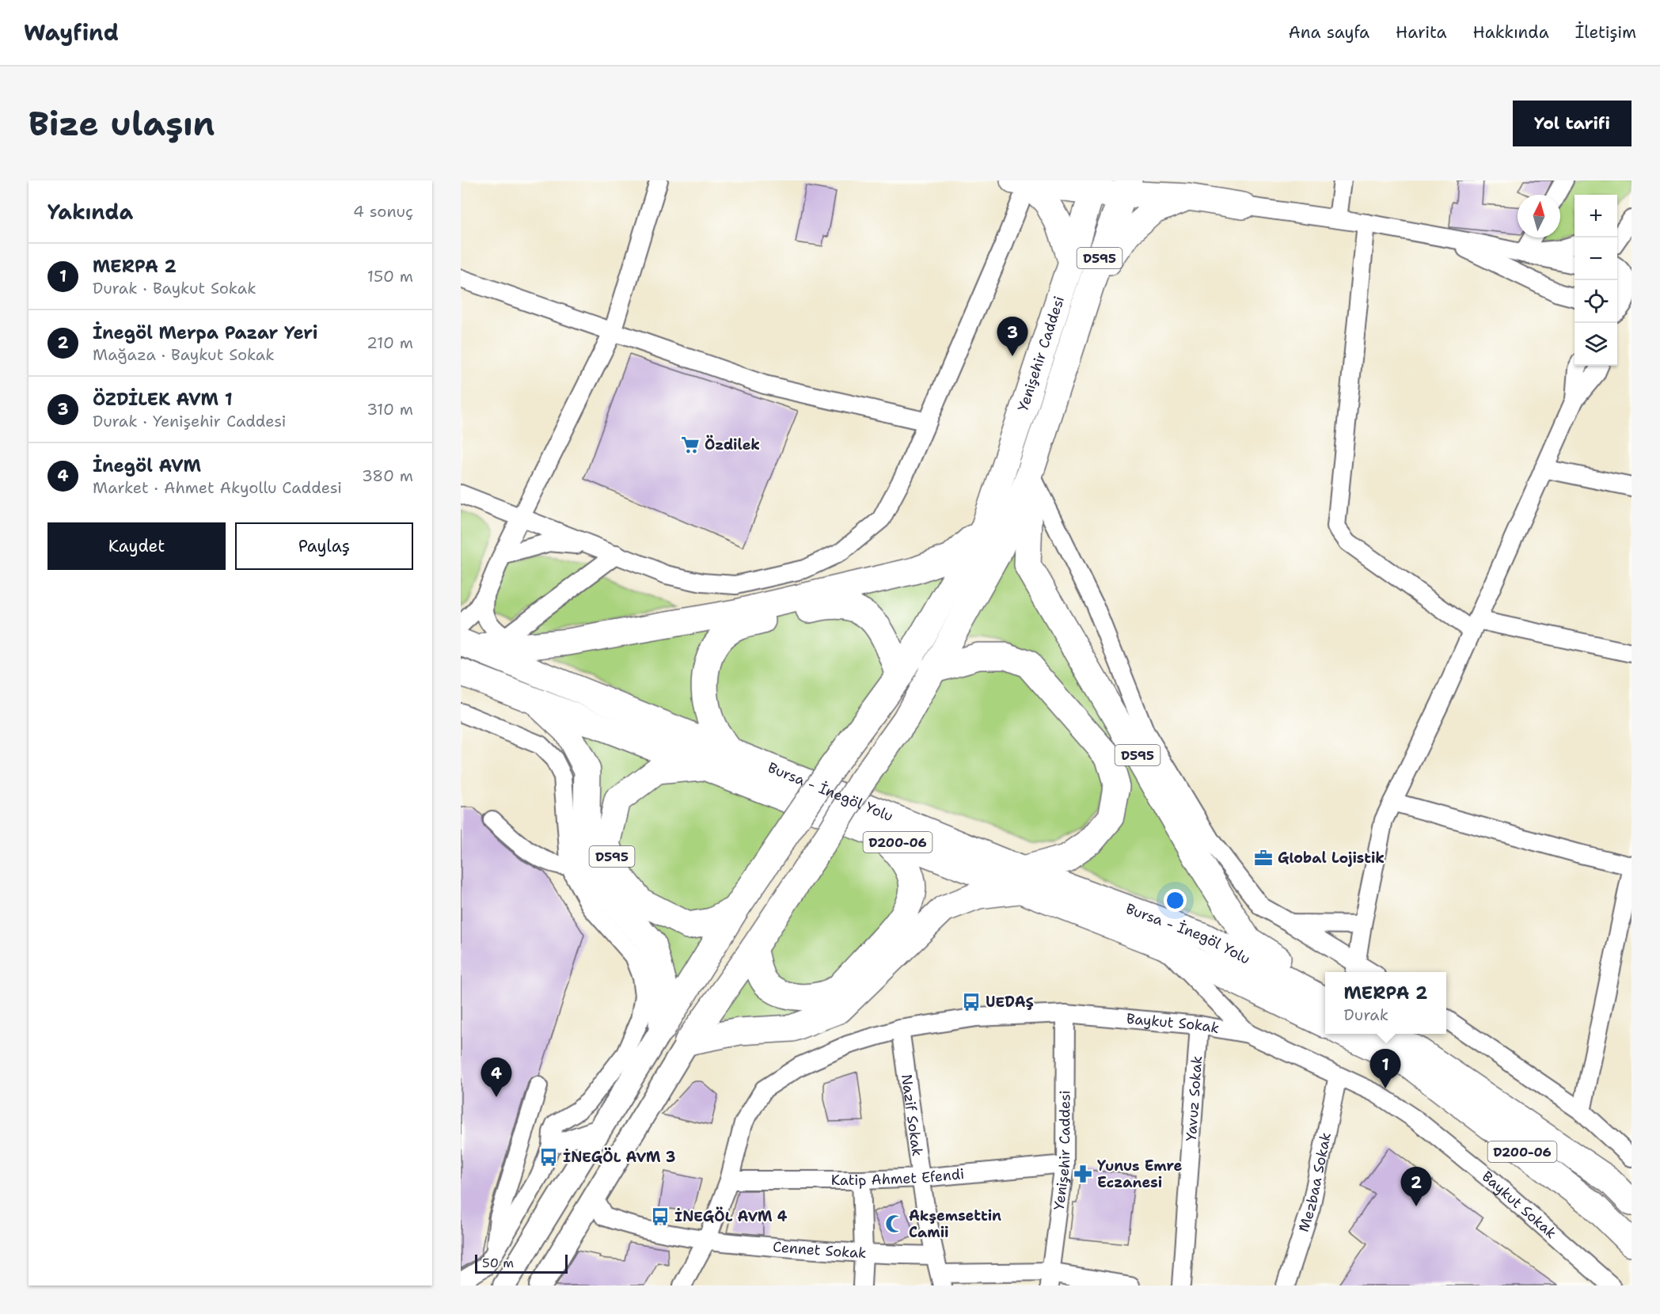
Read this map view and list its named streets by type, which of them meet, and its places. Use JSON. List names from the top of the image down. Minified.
{"streets":{"highway":["D595","Yenişehir Caddesi","Bursa - İnegöl Yolu","D200-06"],"street":["Baykut Sokak","Yavuz Sokak","Nazif Sokak","Katip Ahmet Efendi","Mezbaa Sokak","Cennet Sokak"]},"crossings":[["D595","Yenişehir Caddesi"],["D595","Bursa - İnegöl Yolu"],["Yenişehir Caddesi","Baykut Sokak"],["Yenişehir Caddesi","Katip Ahmet Efendi"],["Baykut Sokak","Yavuz Sokak"],["Baykut Sokak","Nazif Sokak"],["Baykut Sokak","Katip Ahmet Efendi"],["Baykut Sokak","Mezbaa Sokak"],["Baykut Sokak","Cennet Sokak"],["Nazif Sokak","Katip Ahmet Efendi"],["Nazif Sokak","Cennet Sokak"]],"places":{"supermarket":["Özdilek"],"office":["Global Lojistik"],"bus stop":["UEDAŞ","İNEGÖL AVM 3","İNEGÖL AVM 4"],"pharmacy":["Yunus Emre Eczanesi"],"mosque":["Akşemsettin Camii"]},"scale_bar":"50 m","north":"top","page":{"header":"Wayfind","nav":["Ana sayfa","Harita","Hakkında","İletişim"],"buttons":["Yol tarifi",["Kaydet","Paylaş"]],"title":"Bize ulaşın","heading":["Yakında","4 sonuç"],"map_buttons":["+","−"],"list":[{"mark":"1","name":"MERPA 2","note":"Durak · Baykut Sokak","value":"150 m"},{"mark":"2","name":"İnegöl Merpa Pazar Yeri","note":"Mağaza · Baykut Sokak","value":"210 m"},{"mark":"3","name":"ÖZDİLEK AVM 1","note":"Durak · Yenişehir Caddesi","value":"310 m"},{"mark":"4","name":"İnegöl AVM","note":"Market · Ahmet Akyollu Caddesi","value":"380 m"}],"pins":["3","1","4","2"],"popup":["MERPA 2","Durak"],"scale":"50 m"}}
